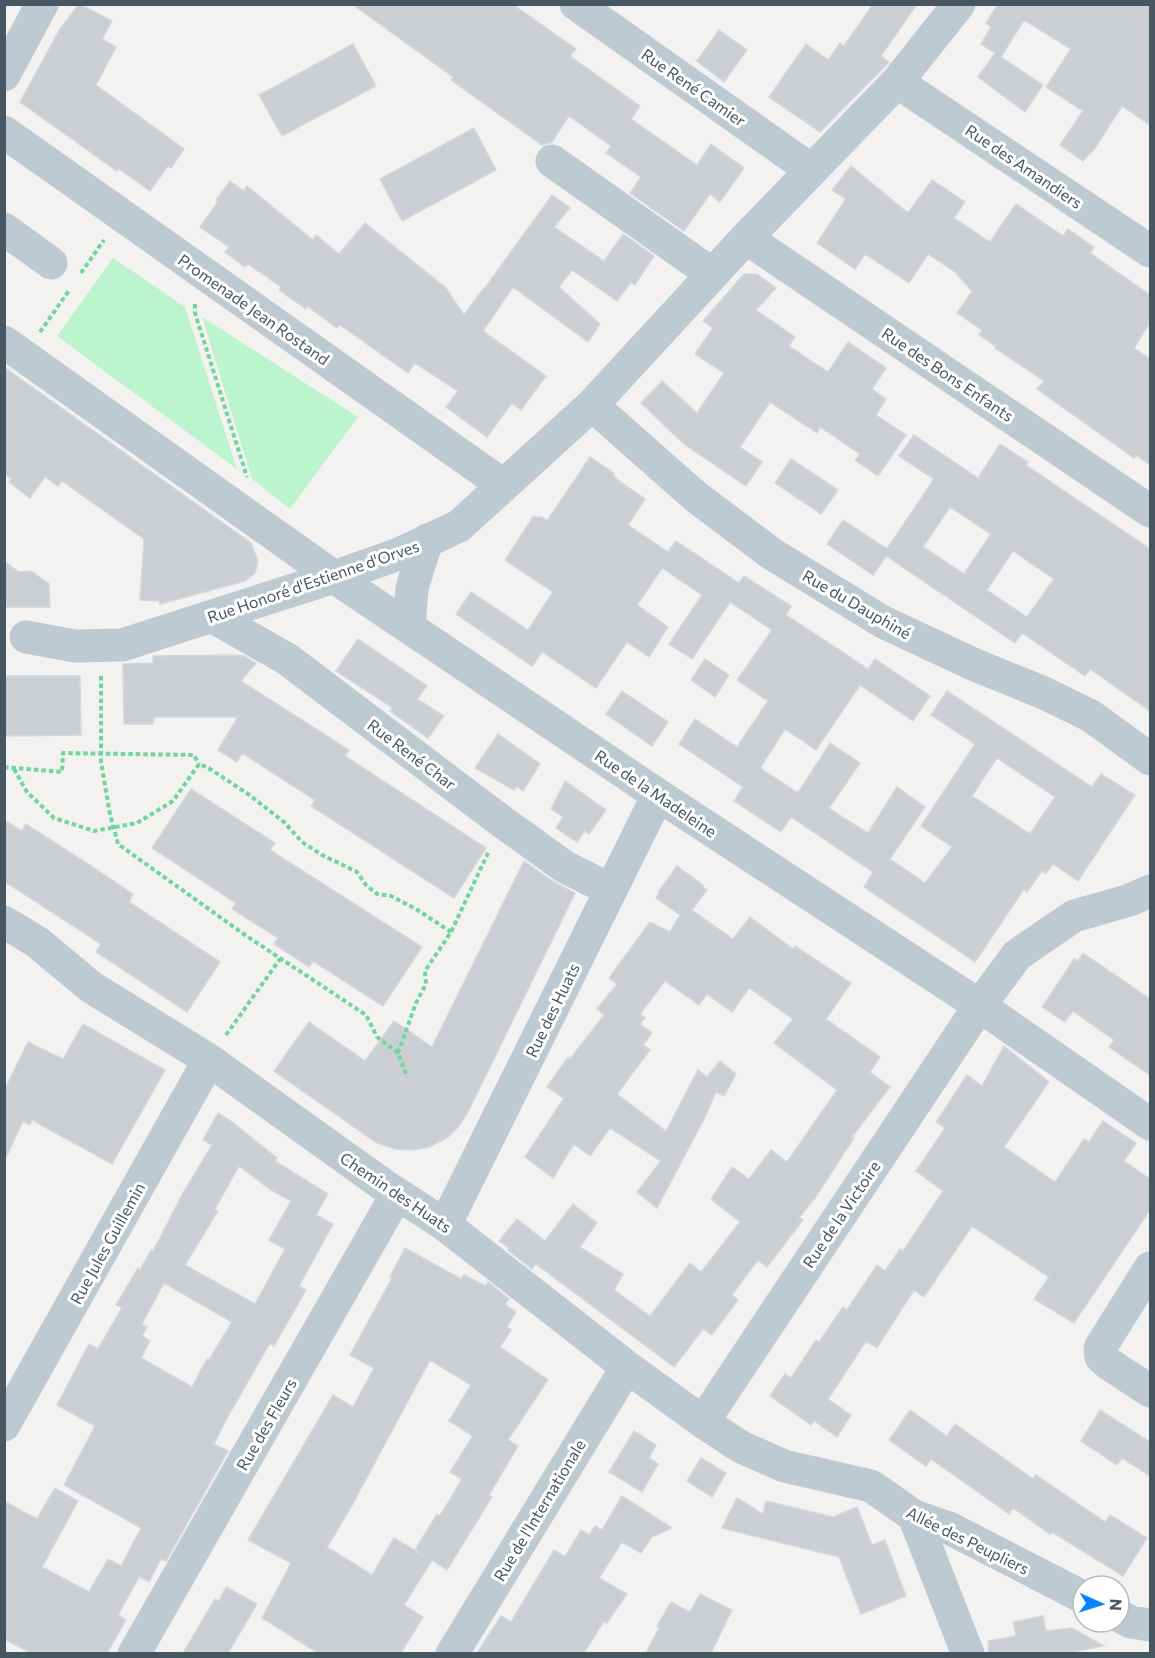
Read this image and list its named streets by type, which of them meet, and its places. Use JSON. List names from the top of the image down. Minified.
{"streets":{"street":["Rue René Camier","Rue des Amandiers","Promenade Jean Rostand","Rue des Bons Enfants","Rue Honoré d'Estienne d'Orves","Rue du Dauphiné","Rue René Char","Rue de la Madeleine","Rue des Huats","Chemin des Huats","Rue de la Victoire","Rue Jules Guillemin","Rue des Fleurs","Rue de l'Internationale","Allée des Peupliers"]},"crossings":[["Rue René Camier","Rue Honoré d'Estienne d'Orves"],["Rue des Amandiers","Rue Honoré d'Estienne d'Orves"],["Promenade Jean Rostand","Rue Honoré d'Estienne d'Orves"],["Rue des Bons Enfants","Rue Honoré d'Estienne d'Orves"],["Rue Honoré d'Estienne d'Orves","Rue du Dauphiné"],["Rue Honoré d'Estienne d'Orves","Rue René Char"],["Rue Honoré d'Estienne d'Orves","Rue de la Madeleine"],["Rue René Char","Rue des Huats"],["Rue de la Madeleine","Rue des Huats"],["Rue de la Madeleine","Rue de la Victoire"],["Rue des Huats","Chemin des Huats"],["Chemin des Huats","Rue de la Victoire"],["Chemin des Huats","Rue Jules Guillemin"],["Chemin des Huats","Rue des Fleurs"],["Chemin des Huats","Rue de l'Internationale"],["Chemin des Huats","Allée des Peupliers"]],"north":"right"}
